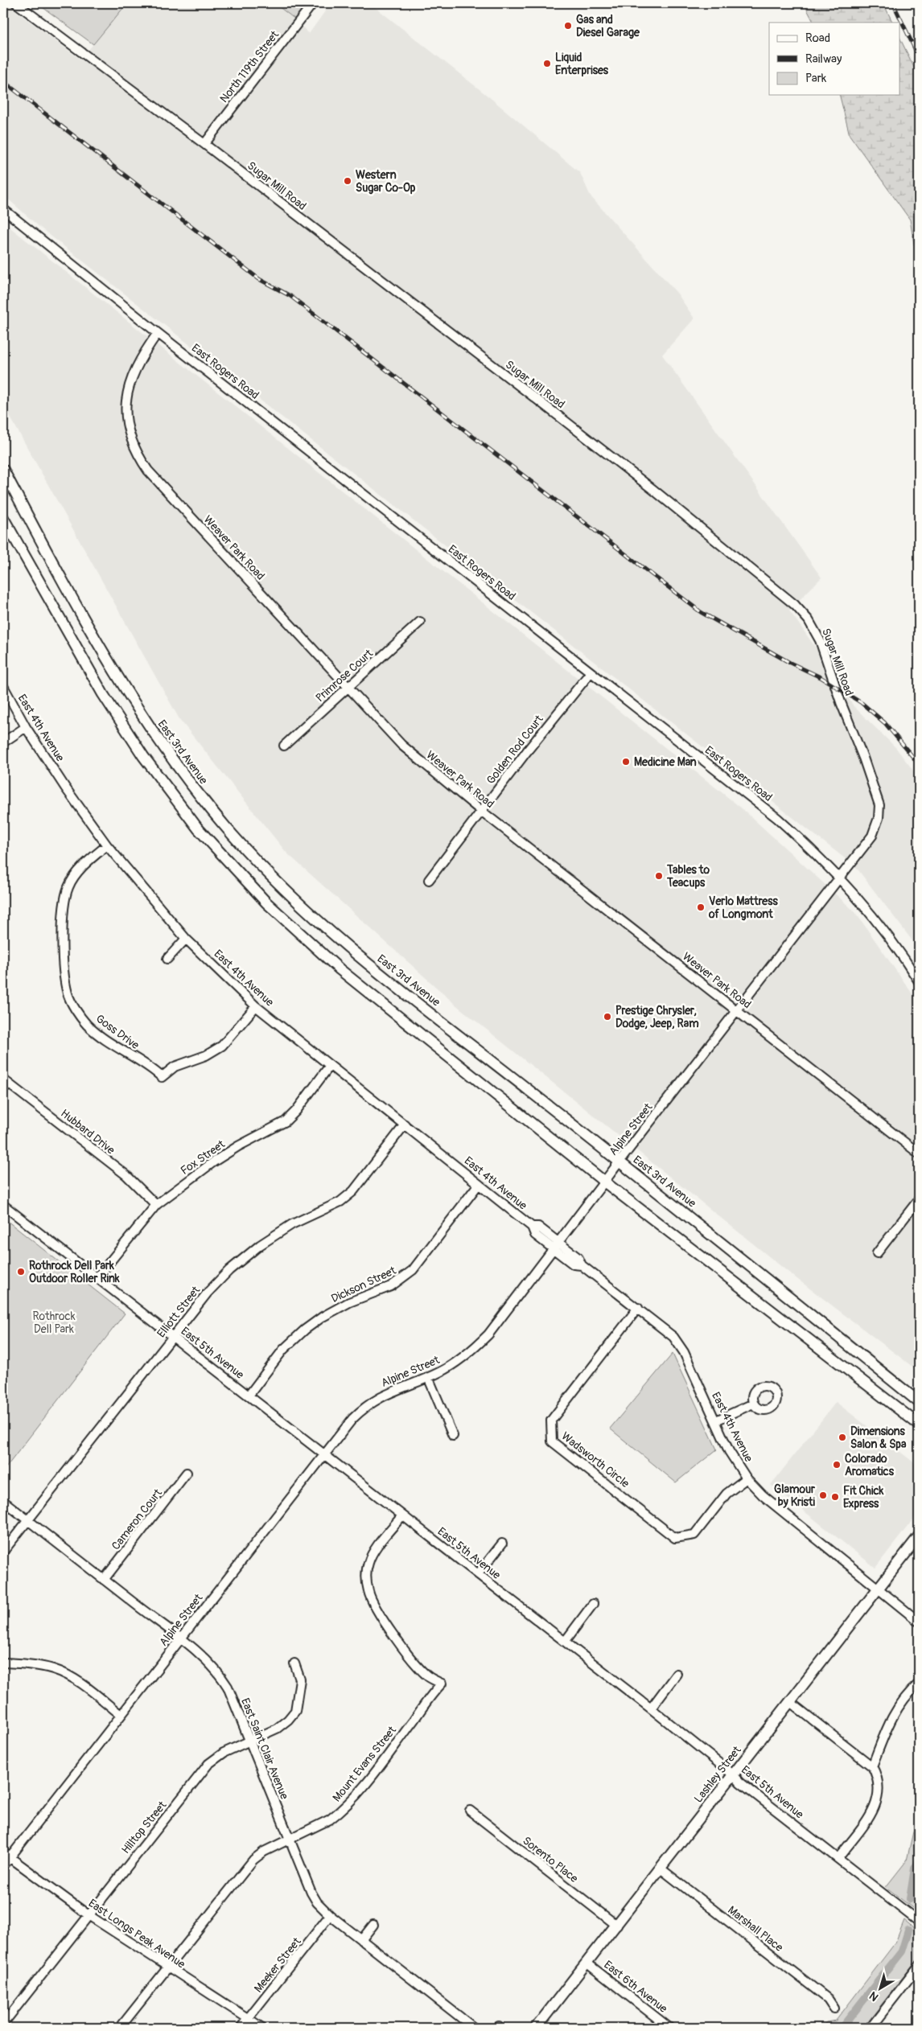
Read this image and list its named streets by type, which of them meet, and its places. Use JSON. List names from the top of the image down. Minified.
{"streets":{"main road":["East 3rd Avenue","Lashley Street"],"street":["North 119th Street","Sugar Mill Road","East Rogers Road","Weaver Park Road","Primrose Court","East 4th Avenue","Golden Rod Court","Goss Drive","Alpine Street","Hubbard Drive","Fox Street","Dickson Street","Elliott Street","East 5th Avenue","Wadsworth Circle","Cameron Court","East Saint Clair Avenue","Mount Evans Street","Hilltop Street","Sorento Place","Marshall Place","East Longs Peak Avenue","Meeker Street","East 6th Avenue"]},"crossings":[["North 119th Street","Sugar Mill Road"],["Sugar Mill Road","East Rogers Road"],["Sugar Mill Road","Alpine Street"],["East Rogers Road","Weaver Park Road"],["East Rogers Road","Golden Rod Court"],["East Rogers Road","Alpine Street"],["Weaver Park Road","Primrose Court"],["Weaver Park Road","Golden Rod Court"],["Weaver Park Road","Alpine Street"],["East 4th Avenue","Goss Drive"],["East 4th Avenue","Alpine Street"],["East 4th Avenue","Fox Street"],["East 4th Avenue","Dickson Street"],["East 4th Avenue","Elliott Street"],["East 4th Avenue","Wadsworth Circle"],["East 4th Avenue","Lashley Street"],["East 3rd Avenue","Alpine Street"],["Alpine Street","East 5th Avenue"],["Alpine Street","East Saint Clair Avenue"],["Alpine Street","East Longs Peak Avenue"],["Hubbard Drive","Fox Street"],["Fox Street","East 5th Avenue"],["Dickson Street","East 5th Avenue"],["Elliott Street","East 5th Avenue"],["Elliott Street","East Saint Clair Avenue"],["East 5th Avenue","Mount Evans Street"],["East 5th Avenue","Lashley Street"],["Cameron Court","East Saint Clair Avenue"],["East Saint Clair Avenue","Mount Evans Street"],["East Saint Clair Avenue","Hilltop Street"],["East Saint Clair Avenue","Meeker Street"],["Mount Evans Street","East Longs Peak Avenue"],["Lashley Street","Sorento Place"],["Lashley Street","Marshall Place"],["Lashley Street","East 6th Avenue"],["Hilltop Street","East Longs Peak Avenue"],["East Longs Peak Avenue","Meeker Street"]],"parks":["Rothrock Dell Park"],"places":["Gas and Diesel Garage","Liquid Enterprises","Western Sugar Co-Op","Medicine Man","Tables to Teacups","Verlo Mattress of Longmont","Prestige Chrysler, Dodge, Jeep, Ram","Rothrock Dell Park Outdoor Roller Rink","Dimensions Salon & Spa","Colorado Aromatics","Glamour by Kristi","Fit Chick Express"],"legend":["Road","Railway","Park"],"north":"bottom left"}
